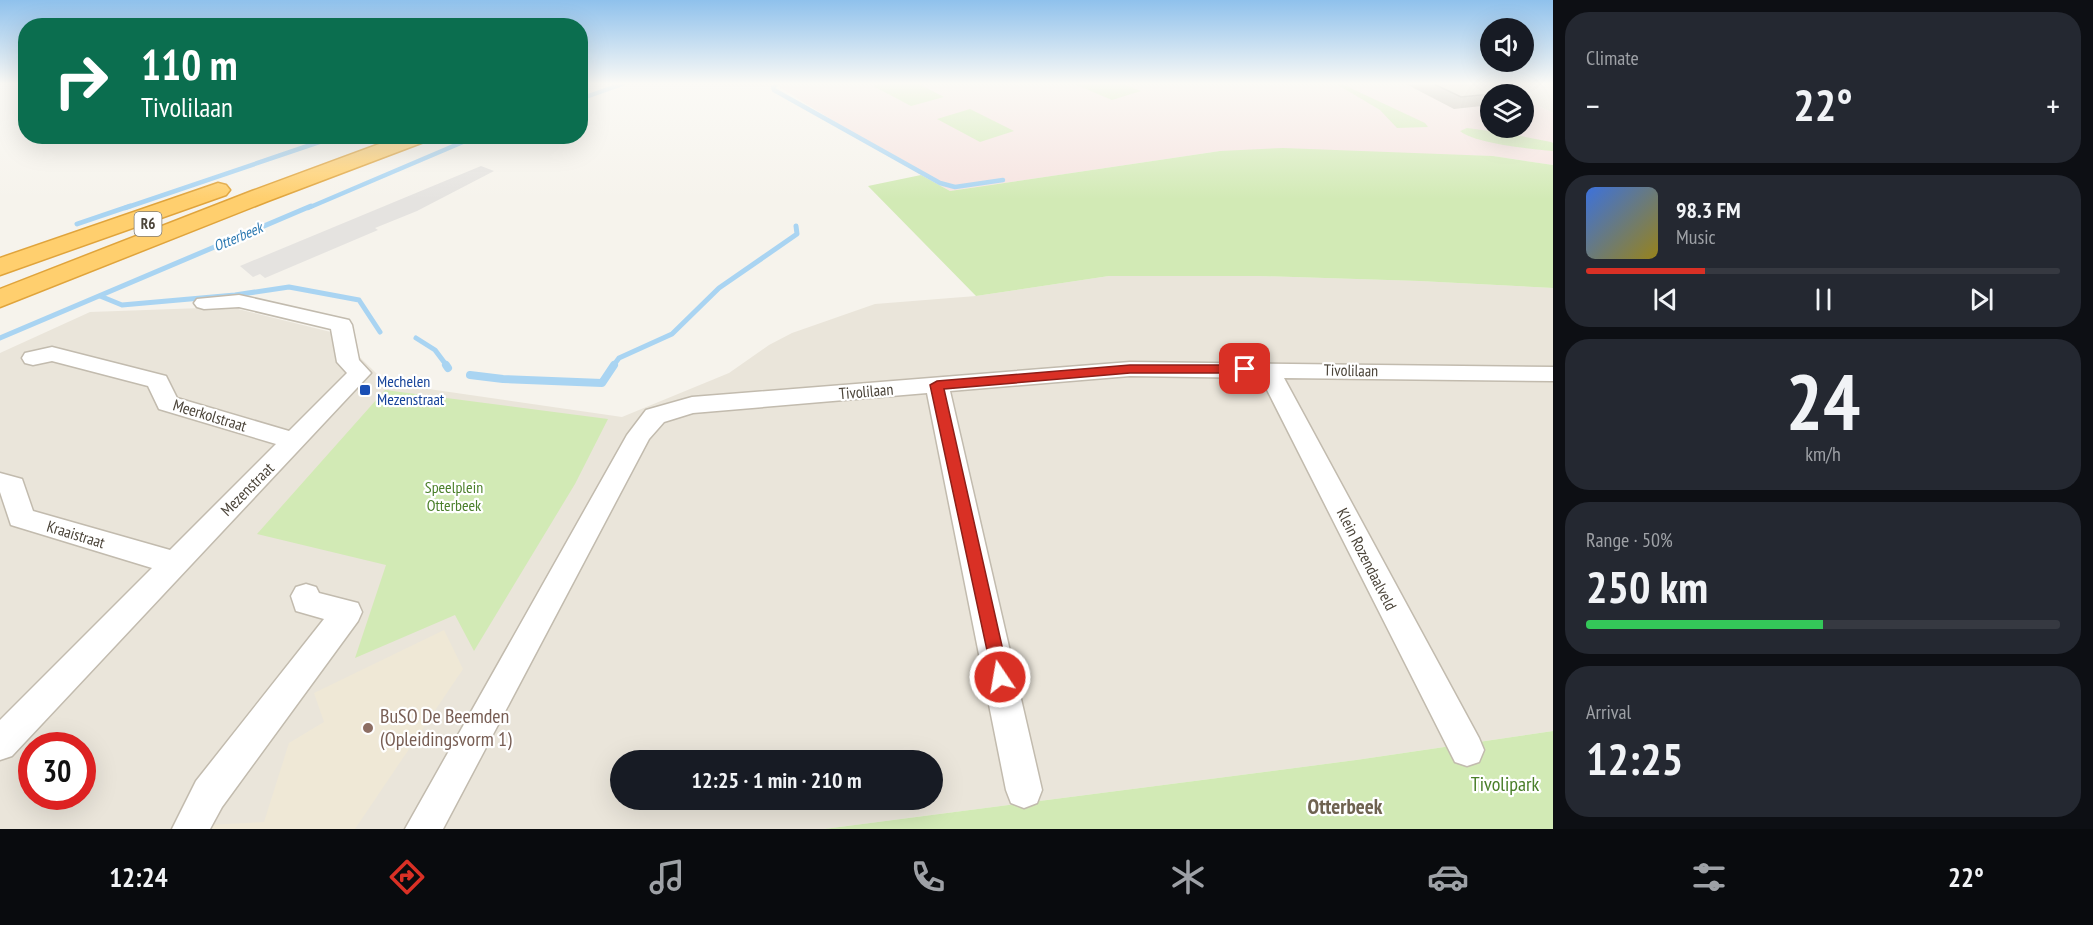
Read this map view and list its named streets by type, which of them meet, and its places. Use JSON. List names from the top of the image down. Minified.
{"streets":{"highway":["R6"],"street":["Tivolilaan","Meerkolstraat","Mezenstraat","Kraaistraat","Klein Rozendaalveld"]},"crossings":[["Tivolilaan","Klein Rozendaalveld"],["Meerkolstraat","Mezenstraat"],["Mezenstraat","Kraaistraat"]],"districts":["Otterbeek"],"water":["Otterbeek"],"parks":["Speelplein Otterbeek","Tivolipark"],"places":{"transit":["Mechelen Mezenstraat"],"other":["BuSO De Beemden (Opleidingsvorm 1)"]},"page":{"tile":["Climate",["24","km/h"],["Range · 50%","250 km"],["Arrival","12:25"]],"turn":["110 m","Tivolilaan"],"heat":["−","22°","+"],"song":["98.3 FM","Music"],"limit":"30","trip":"12:25 · 1 min · 210 m","tabs":["12:24","22°"]}}
